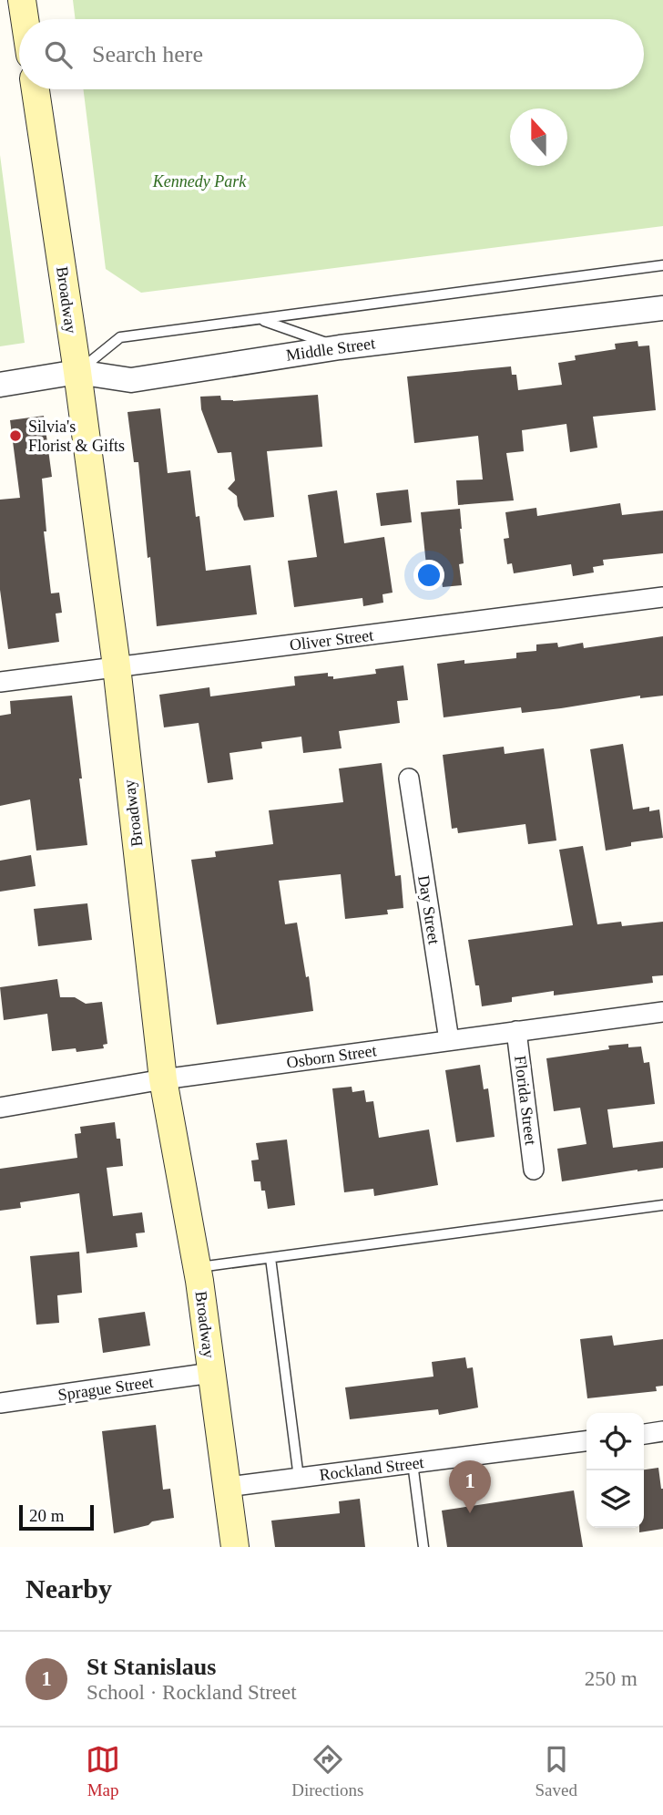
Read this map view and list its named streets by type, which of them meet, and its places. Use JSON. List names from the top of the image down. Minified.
{"streets":{"main road":["Broadway"],"street":["Middle Street","Oliver Street","Day Street","Osborn Street","Florida Street","Sprague Street","Rockland Street"]},"crossings":[["Broadway","Middle Street"],["Broadway","Oliver Street"],["Broadway","Osborn Street"],["Broadway","Sprague Street"],["Broadway","Rockland Street"],["Day Street","Osborn Street"],["Osborn Street","Florida Street"]],"parks":["Kennedy Park"],"places":["Silvia's Florist & Gifts"],"scale_bar":"20 m","north":"top","page":{"search":"Search here","pins":"1","scale":"20 m","heading":"Nearby","list":[{"mark":"1","name":"St Stanislaus","note":"School · Rockland Street","value":"250 m"}],"nav":["Map","Directions","Saved"]}}
